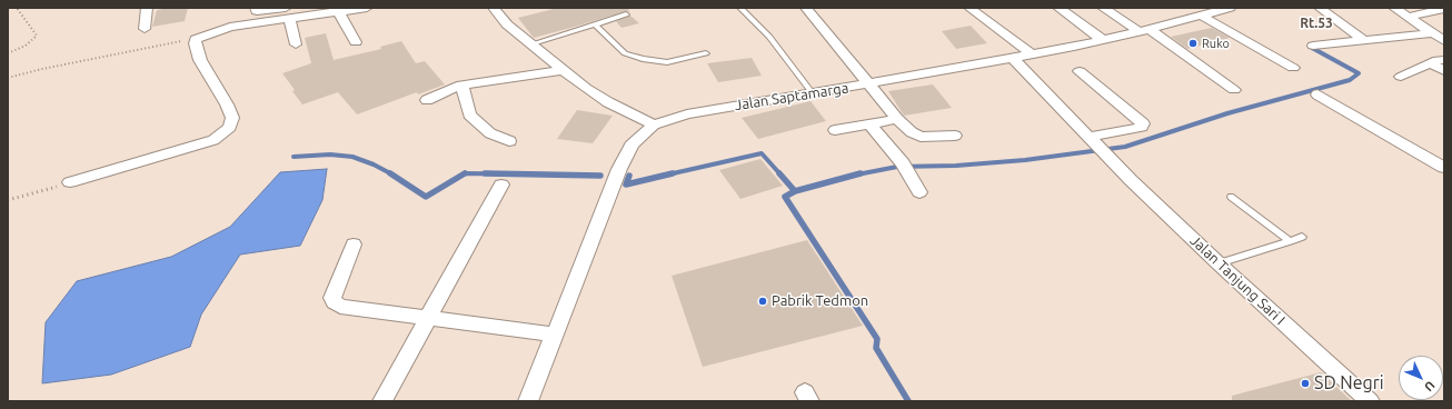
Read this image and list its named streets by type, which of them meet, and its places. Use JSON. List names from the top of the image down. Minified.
{"streets":{"street":["Jalan Saptamarga","Jalan Tanjung Sari I"]},"crossings":[["Jalan Saptamarga","Jalan Tanjung Sari I"]],"districts":["Rt.53"],"places":["Ruko","Pabrik Tedmon","SD Negri"],"north":"bottom right"}
